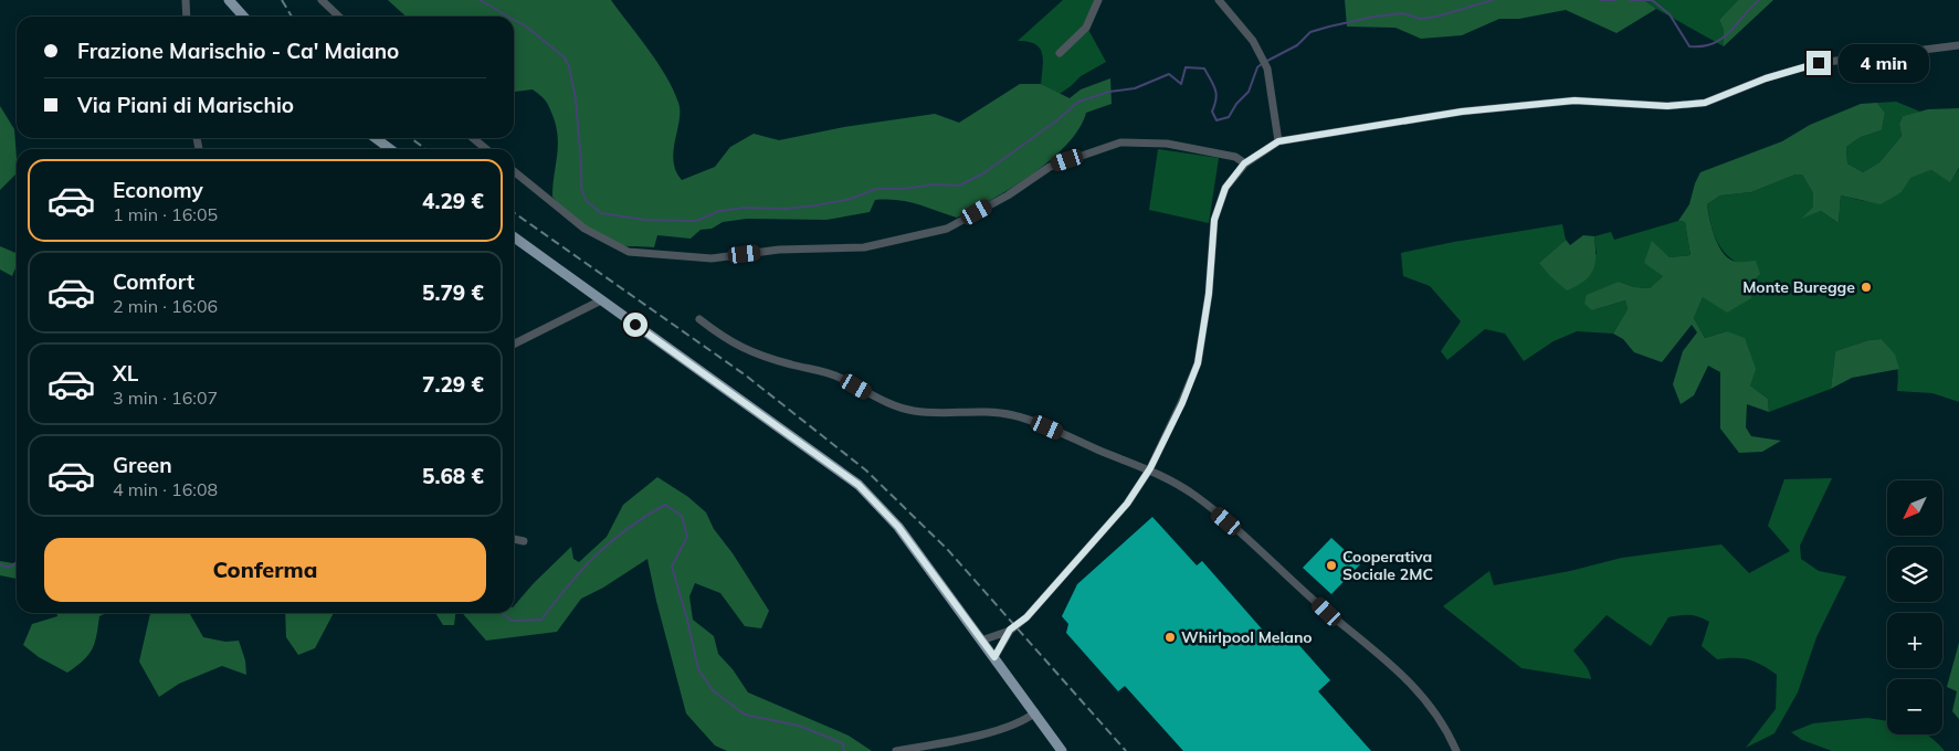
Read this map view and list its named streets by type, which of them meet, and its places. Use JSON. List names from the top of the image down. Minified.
{"places":["Monte Buregge","Cooperativa Sociale 2MC","Whirlpool Melano"],"north":"bottom left","page":{"banner":["Frazione Marischio - Ca' Maiano","Via Piani di Marischio"],"bubble":"4 min","list":[{"name":"Economy","note":"1 min · 16:05","value":"4.29 €"},{"name":"Comfort","note":"2 min · 16:06","value":"5.79 €"},{"name":"XL","note":"3 min · 16:07","value":"7.29 €"},{"name":"Green","note":"4 min · 16:08","value":"5.68 €"}],"map_buttons":["+","−"],"buttons":"Conferma"}}
